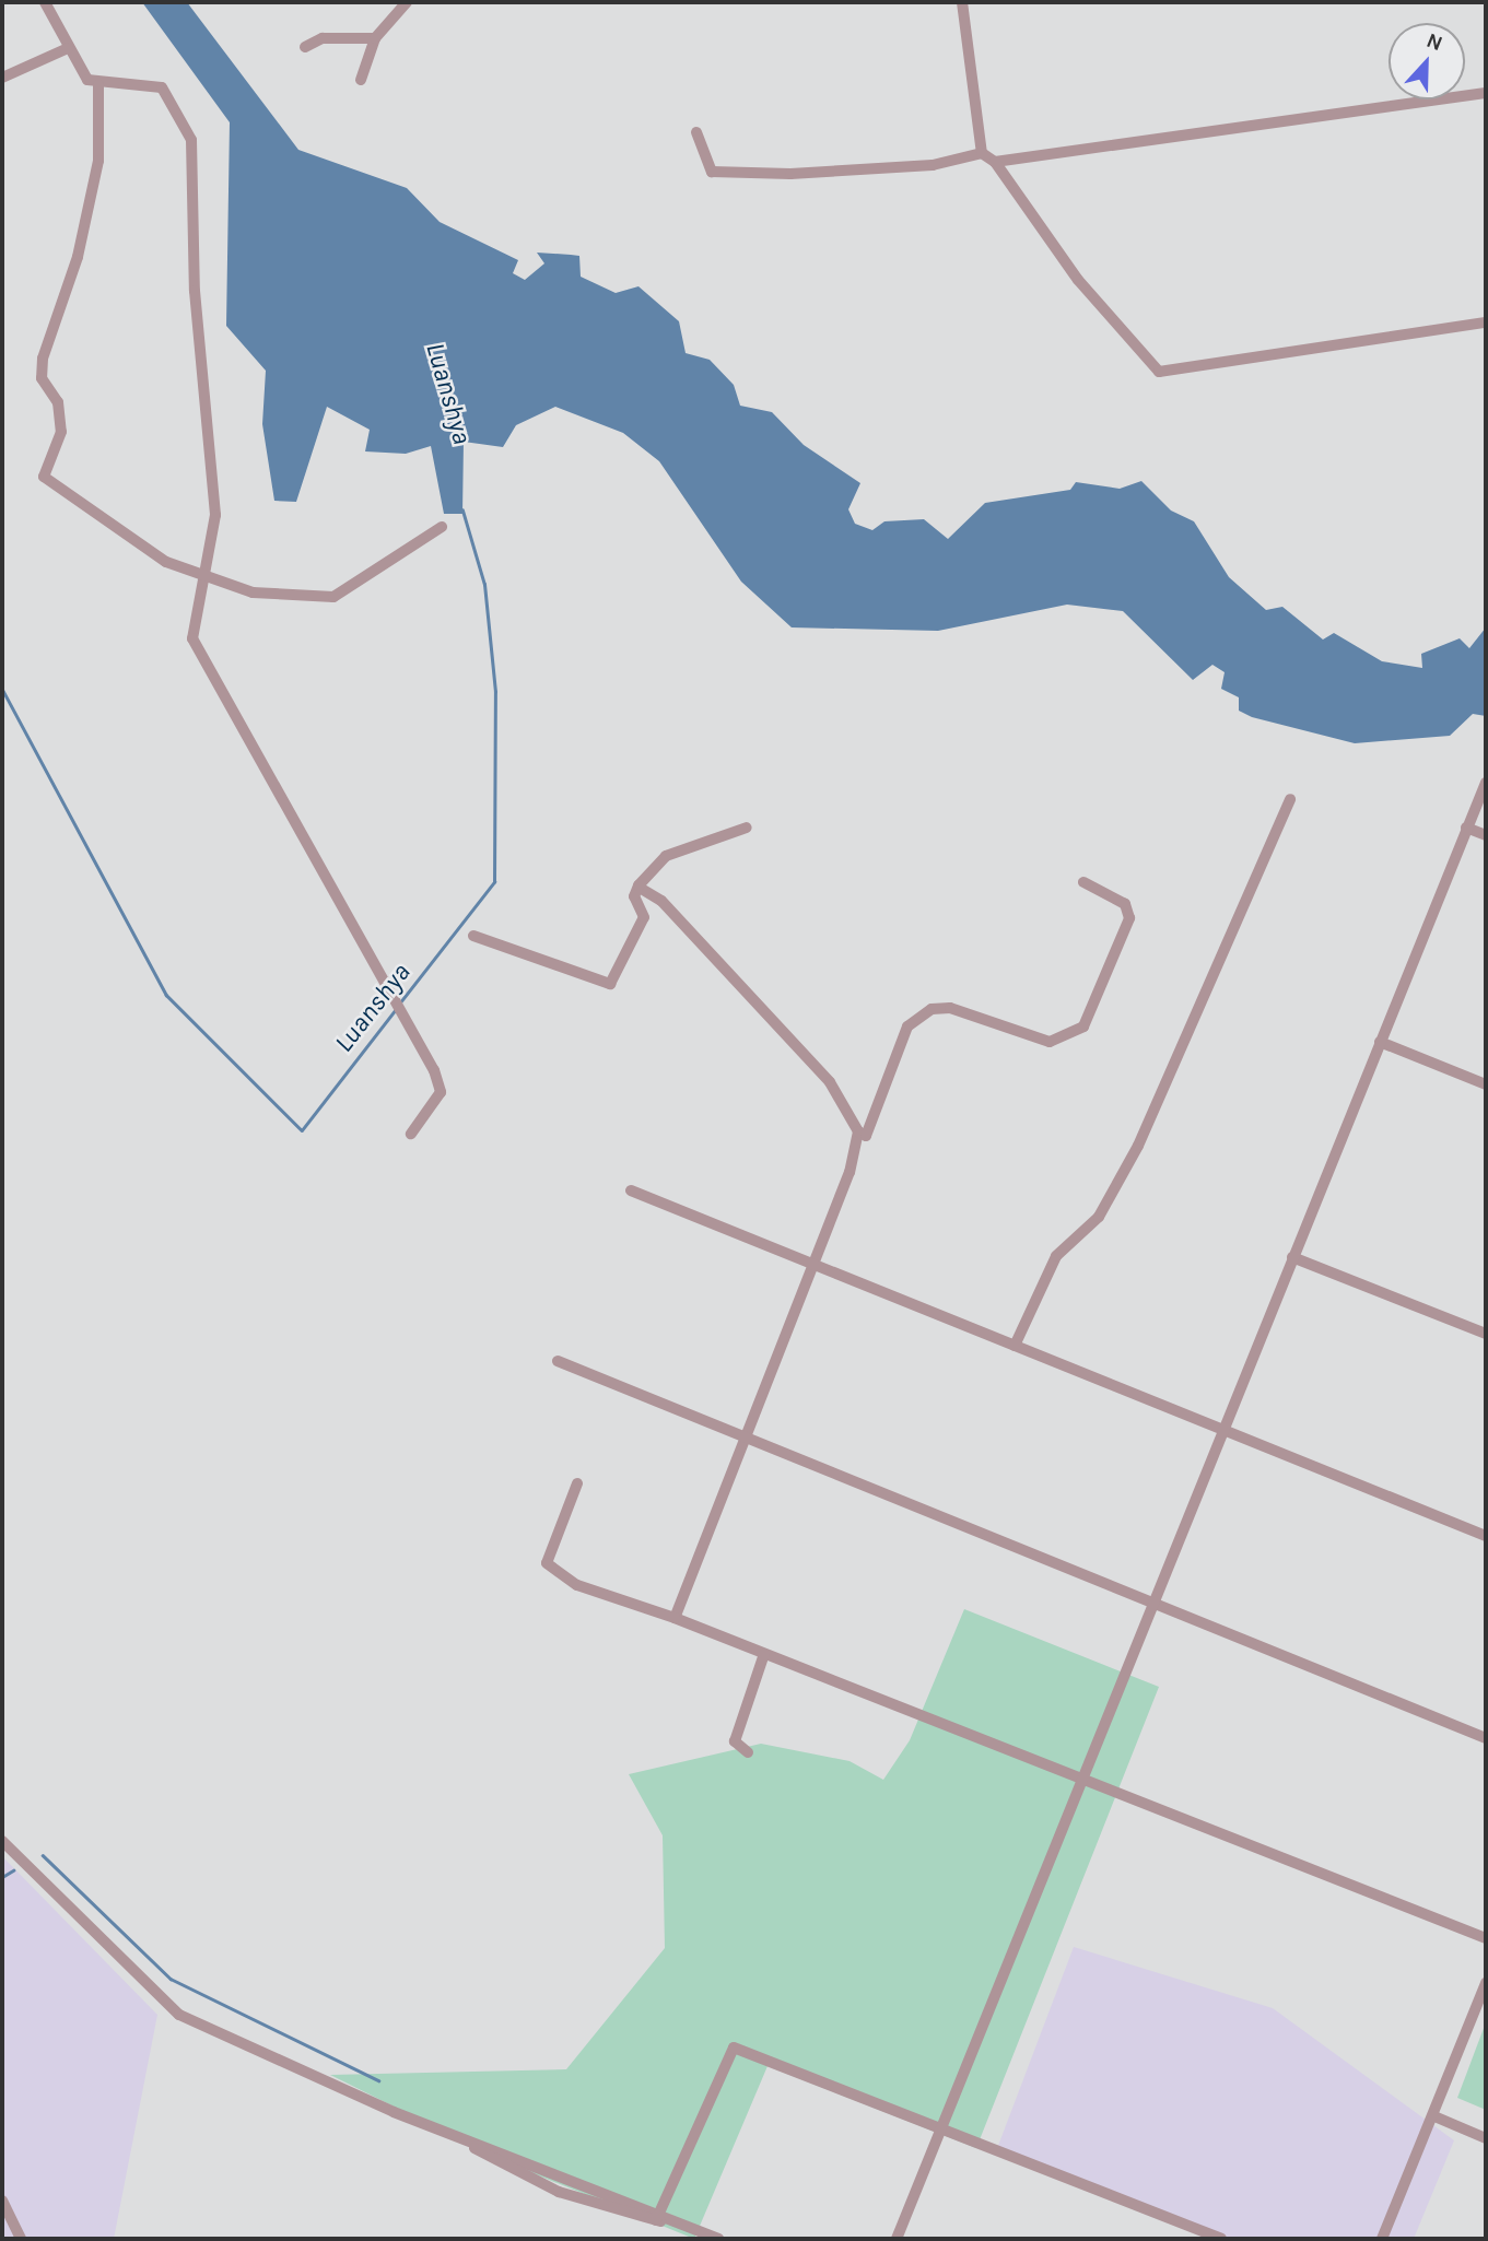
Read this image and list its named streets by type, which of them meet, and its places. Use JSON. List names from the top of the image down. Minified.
{"water":["Luanshya"],"north":"top"}
